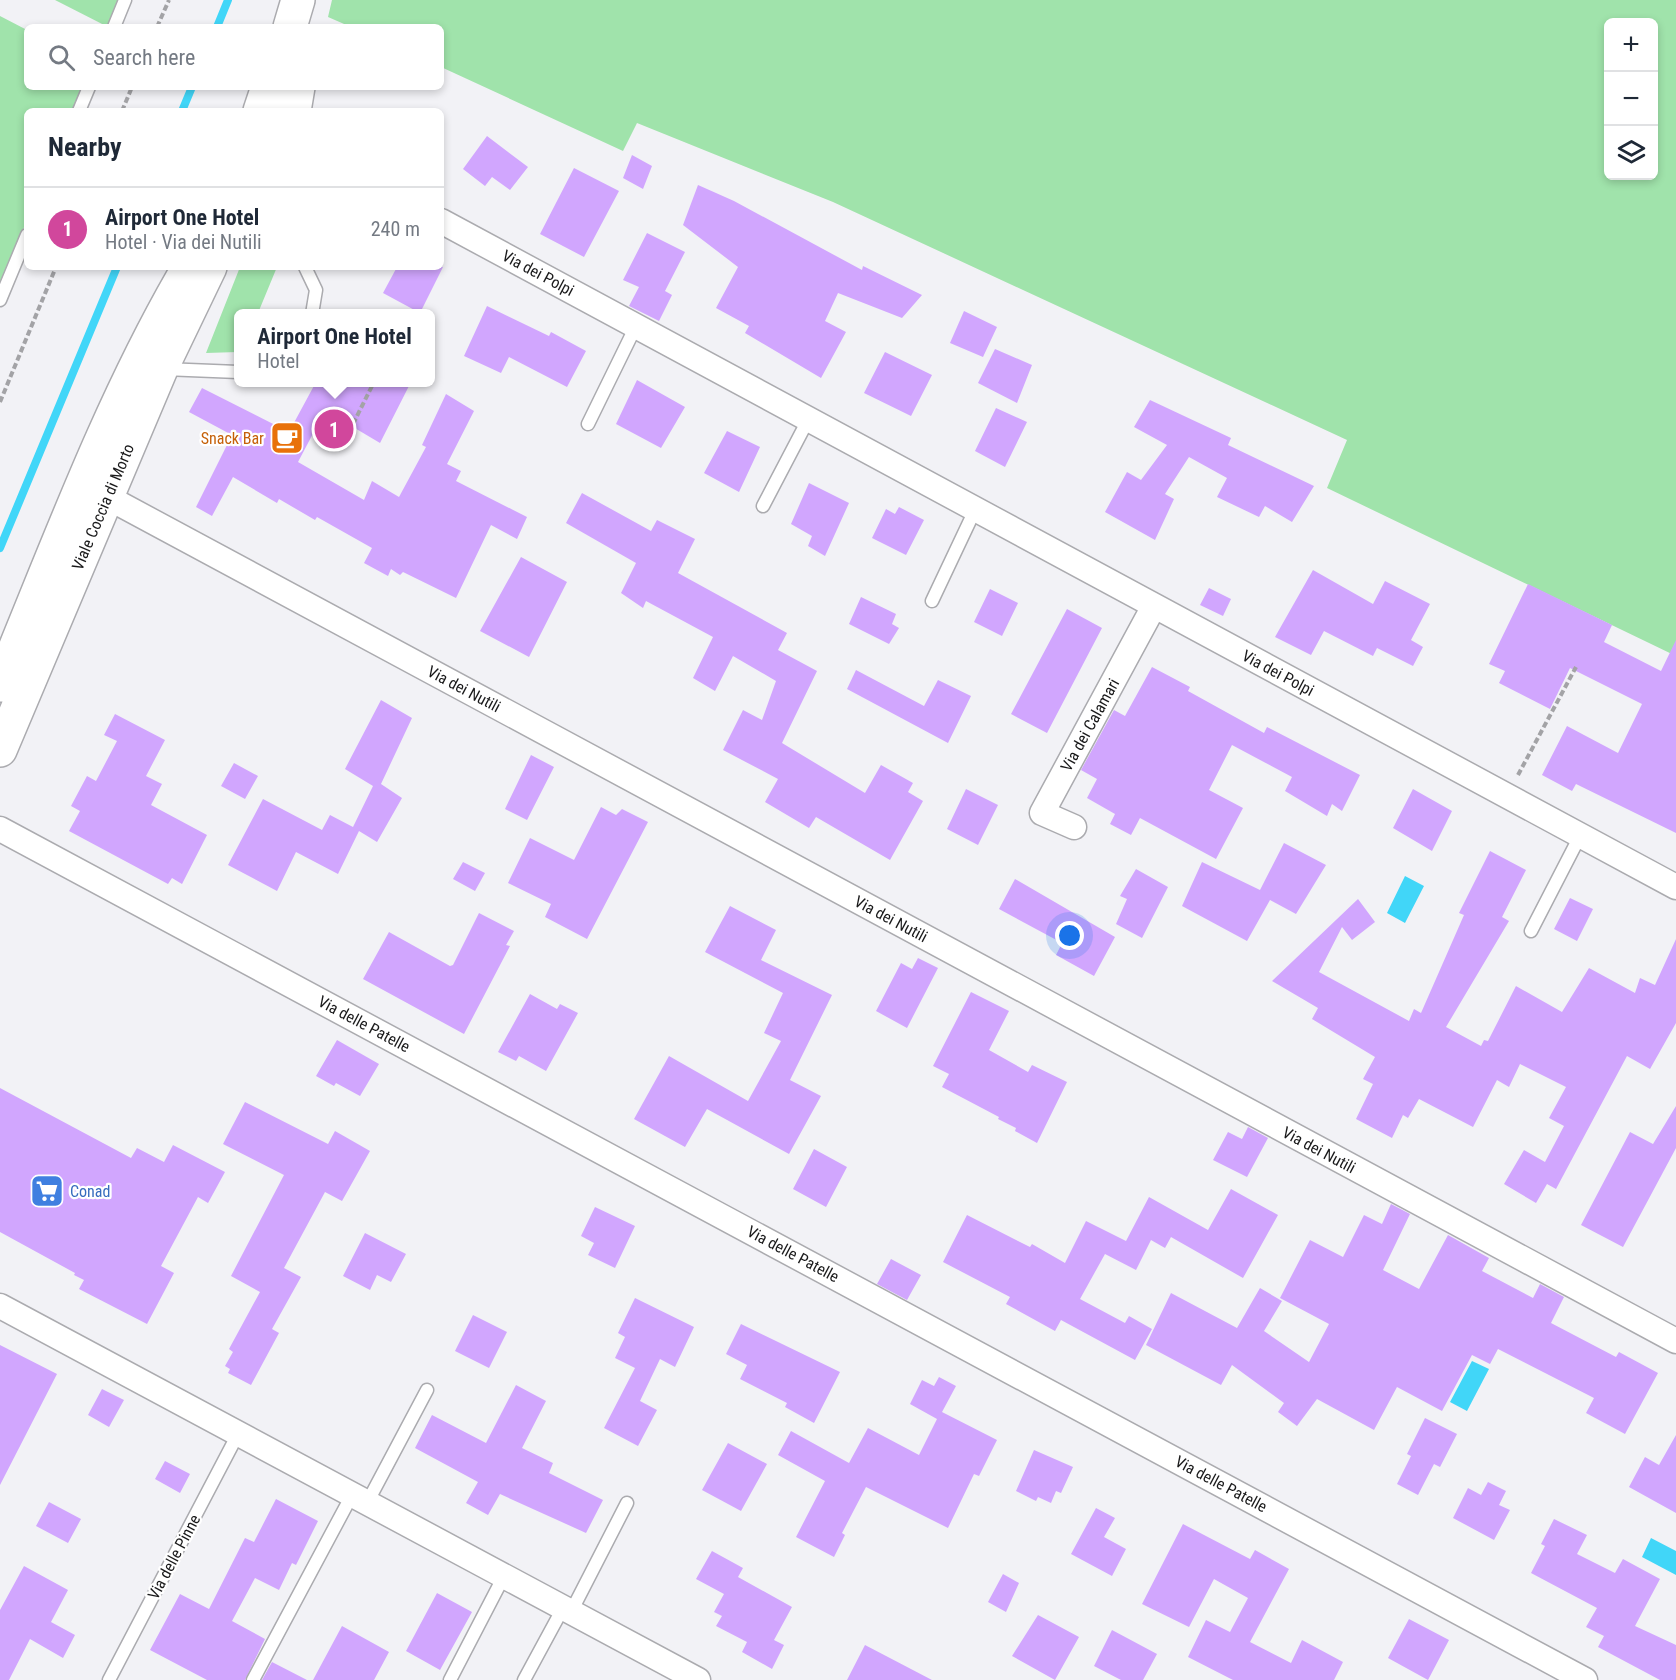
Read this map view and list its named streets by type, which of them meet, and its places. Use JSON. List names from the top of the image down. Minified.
{"streets":{"street":["Via dei Polpi","Viale Coccia di Morto","Via dei Nutili","Via dei Calamari","Via delle Patelle"],"lane":["Via delle Pinne"]},"crossings":[["Via dei Polpi","Via dei Calamari"],["Viale Coccia di Morto","Via dei Nutili"]],"places":{"cafe":["Snack Bar"],"supermarket":["Conad"]},"page":{"map_buttons":["+","−"],"search":"Search here","heading":"Nearby","list":[{"mark":"1","name":"Airport One Hotel","note":"Hotel · Via dei Nutili","value":"240 m"}],"popup":["Airport One Hotel","Hotel"],"pins":"1"}}
